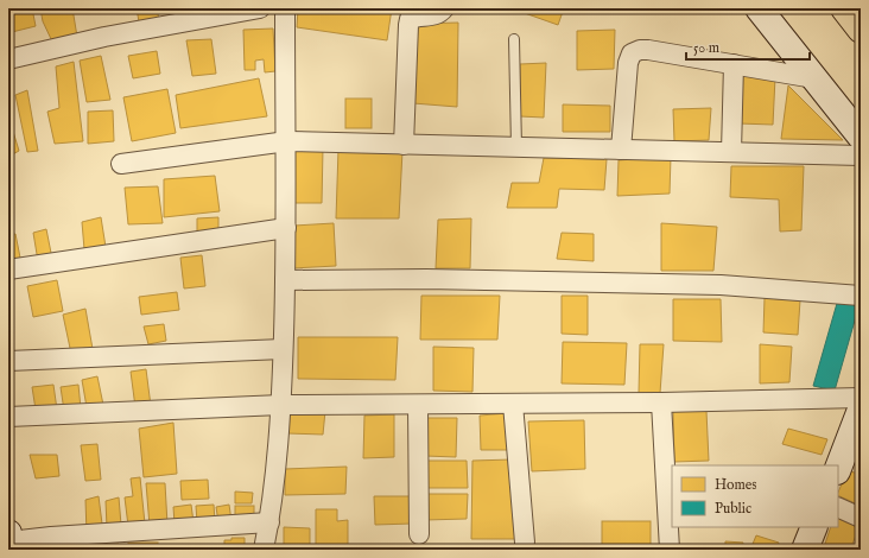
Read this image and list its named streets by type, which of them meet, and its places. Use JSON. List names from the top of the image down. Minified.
{"legend":["Homes","Public"],"scale_bar":"50 m"}
